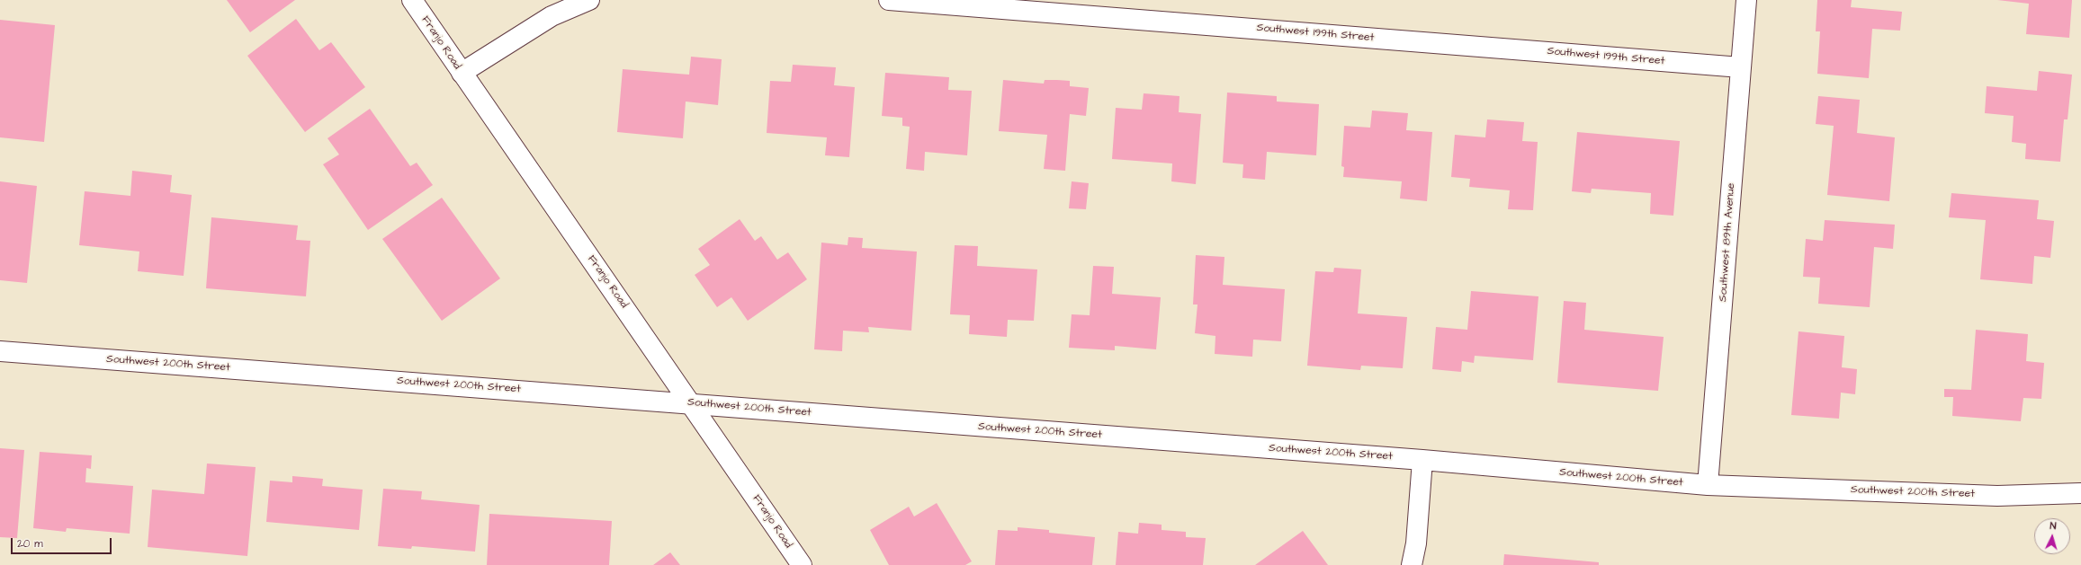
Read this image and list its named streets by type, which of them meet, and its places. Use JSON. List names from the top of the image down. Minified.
{"streets":{"street":["Southwest 199th Street","Franjo Road","Southwest 89th Avenue","Southwest 200th Street"]},"crossings":[["Southwest 199th Street","Southwest 89th Avenue"],["Franjo Road","Southwest 200th Street"],["Southwest 89th Avenue","Southwest 200th Street"]],"scale_bar":"20 m","north":"top"}
